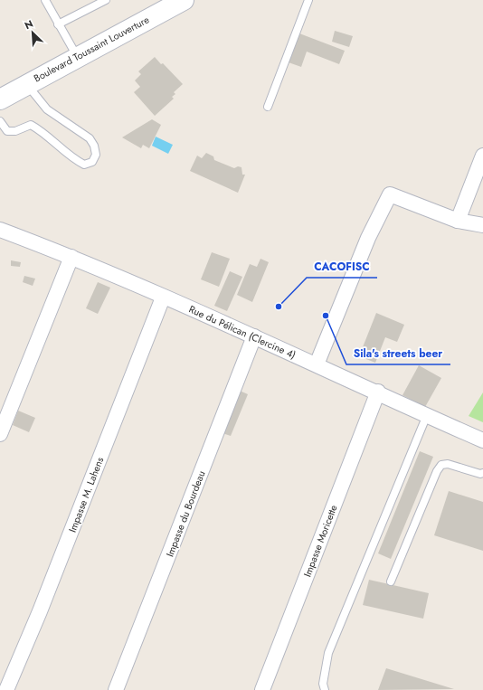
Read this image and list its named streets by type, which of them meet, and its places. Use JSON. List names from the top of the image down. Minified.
{"streets":{"main road":["Boulevard Toussaint Louverture"],"street":["Rue du Pélican (Clercine 4)","Impasse M. Lahens","Impasse du Bourdeau","Impasse Moricette"]},"crossings":[["Rue du Pélican (Clercine 4)","Impasse M. Lahens"],["Rue du Pélican (Clercine 4)","Impasse du Bourdeau"],["Rue du Pélican (Clercine 4)","Impasse Moricette"]],"places":["CACOFISC","Sila's streets beer"],"north":"top left"}
